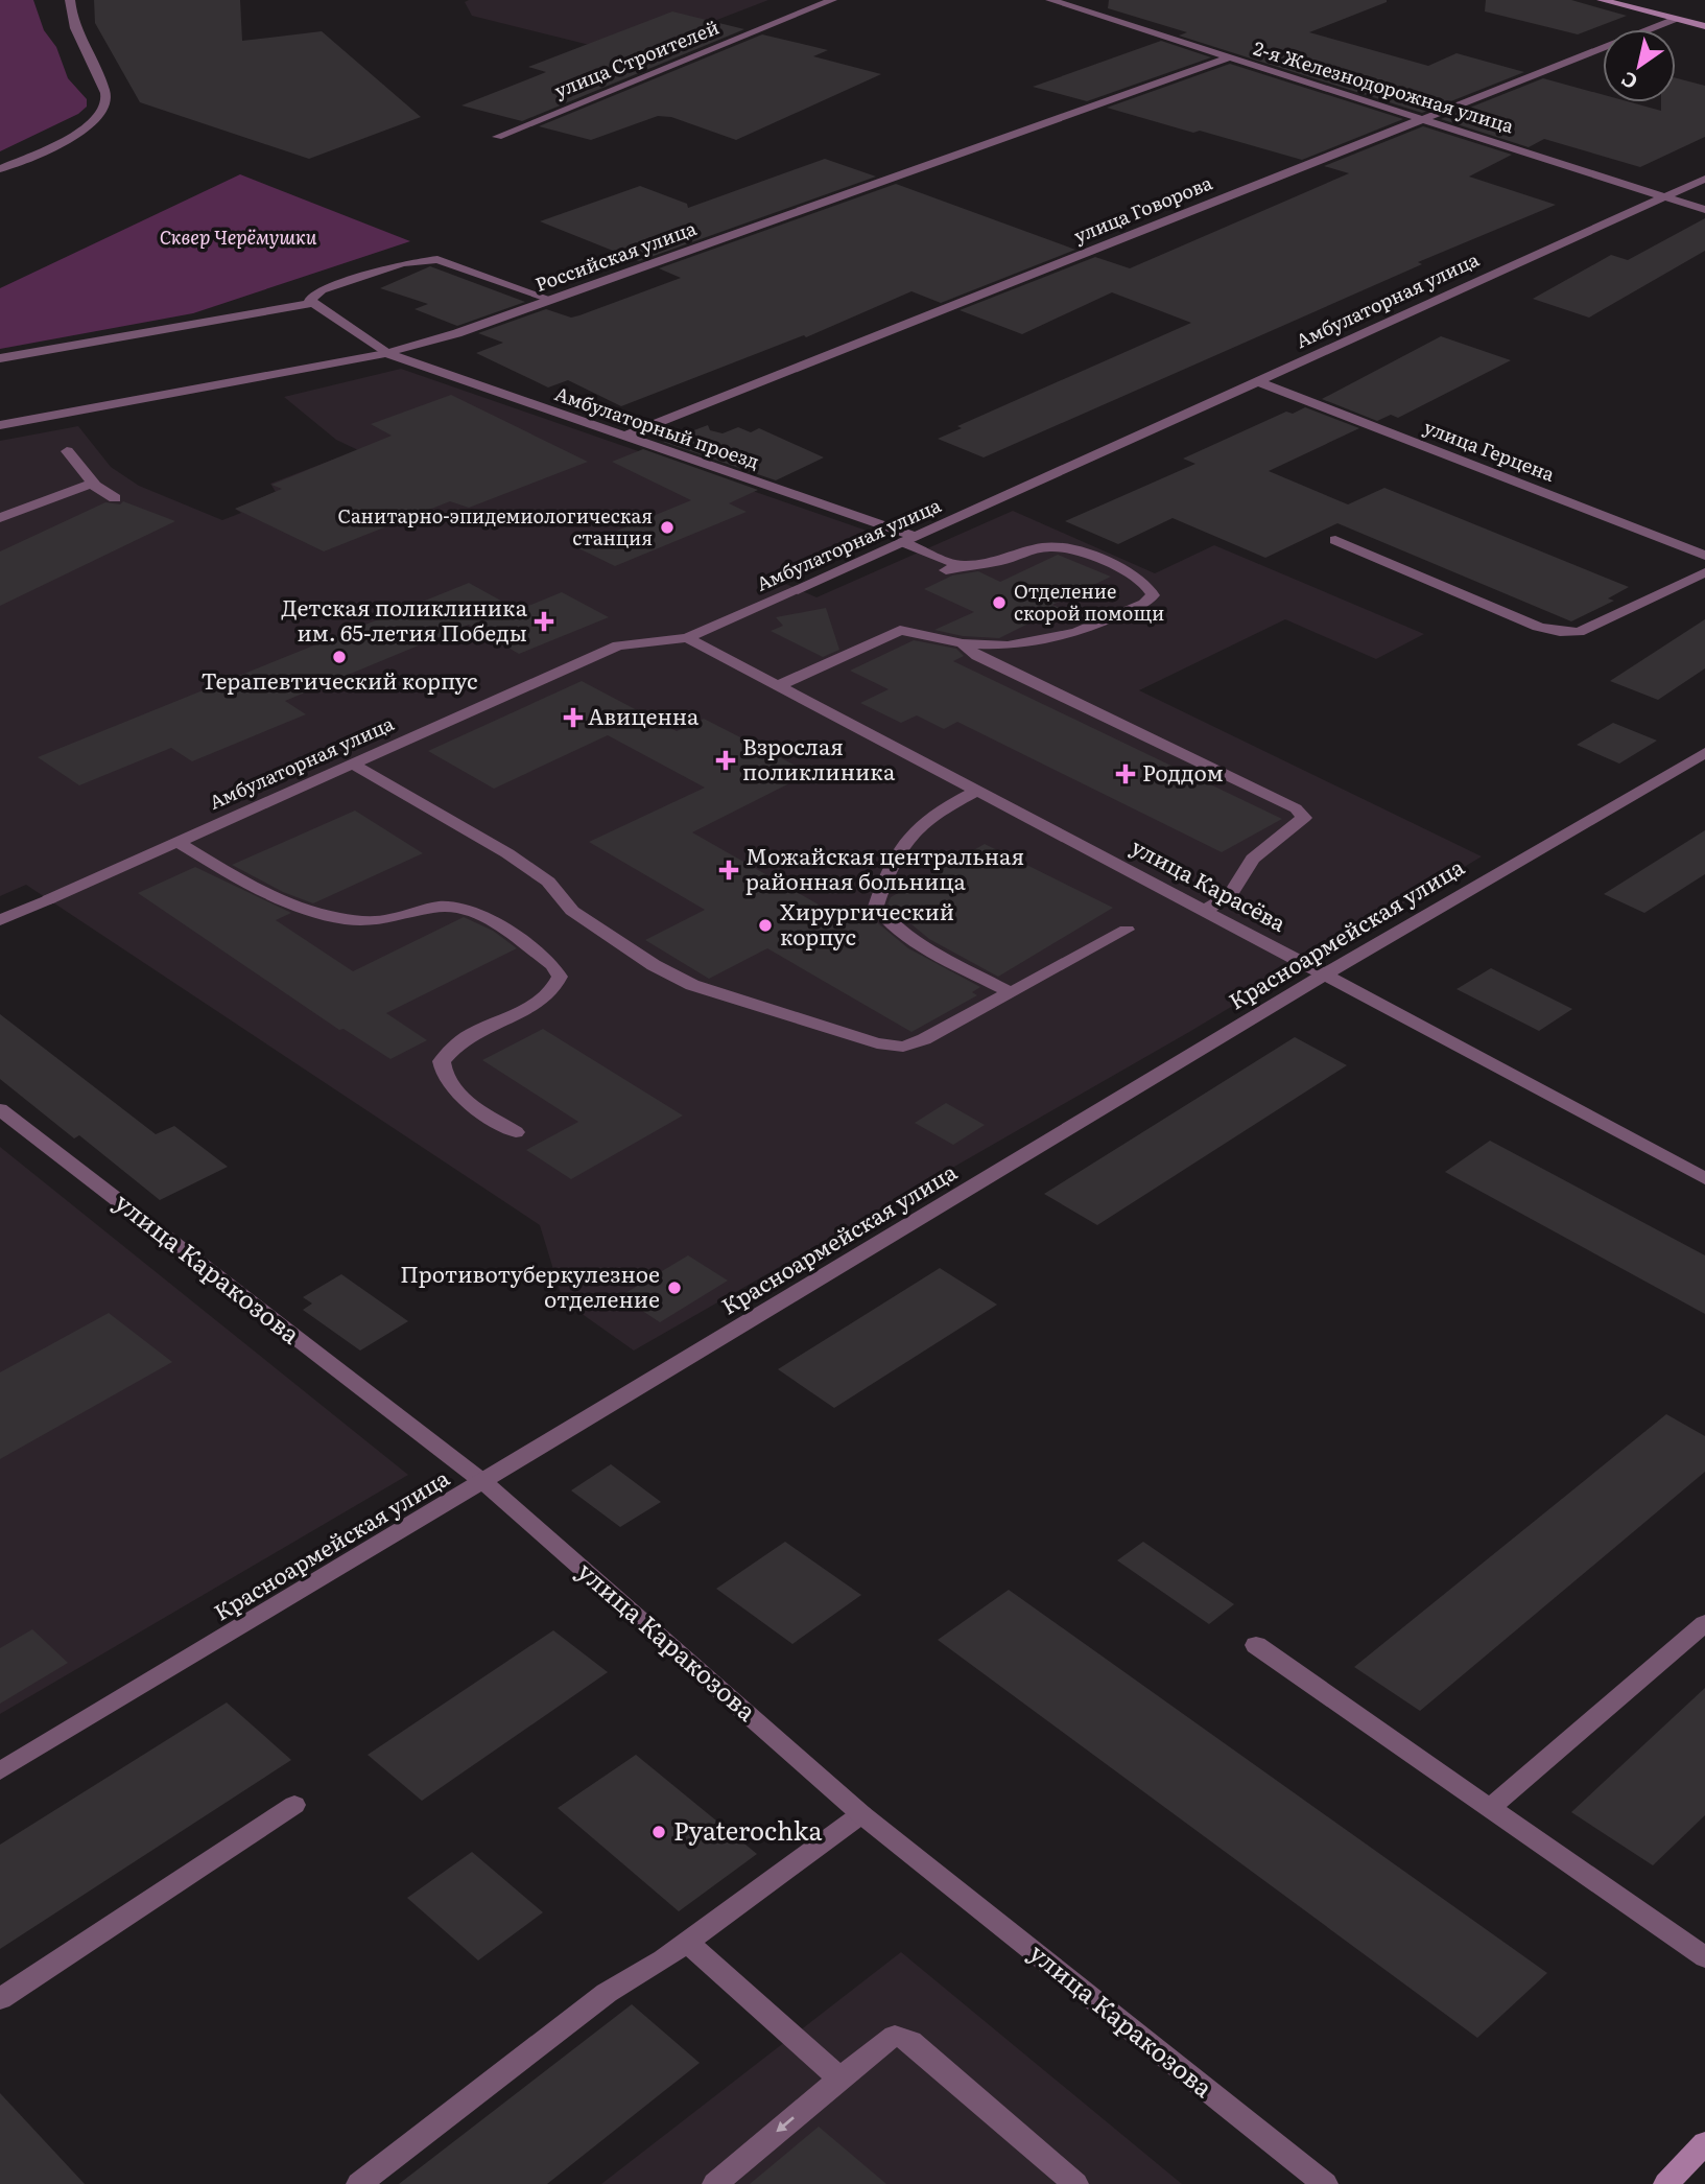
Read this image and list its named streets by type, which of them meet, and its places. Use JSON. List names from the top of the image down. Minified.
{"streets":{"street":["улица Строителей","2-я Железнодорожная улица","улица Говорова","Российская улица","Амбулаторная улица","Амбулаторный проезд","улица Герцена","улица Карасёва","Красноармейская улица","улица Каракозова"]},"crossings":[["2-я Железнодорожная улица","улица Говорова"],["2-я Железнодорожная улица","Российская улица"],["2-я Железнодорожная улица","Амбулаторная улица"],["улица Говорова","Амбулаторный проезд"],["Российская улица","Амбулаторный проезд"],["Амбулаторная улица","Амбулаторный проезд"],["Амбулаторная улица","улица Герцена"],["Амбулаторная улица","улица Карасёва"],["улица Карасёва","Красноармейская улица"],["Красноармейская улица","улица Каракозова"]],"parks":["Сквер Черёмушки"],"places":{"other":["Санитарно-эпидемиологическая станция","Отделение скорой помощи","Терапевтический корпус","Хирургический корпус","Противотуберкулезное отделение","Pyaterochka"],"health":["Детская поликлиника им. 65-летия Победы","Авиценна","Взрослая поликлиника","Роддом","Можайская центральная районная больница"]},"north":"bottom left"}
